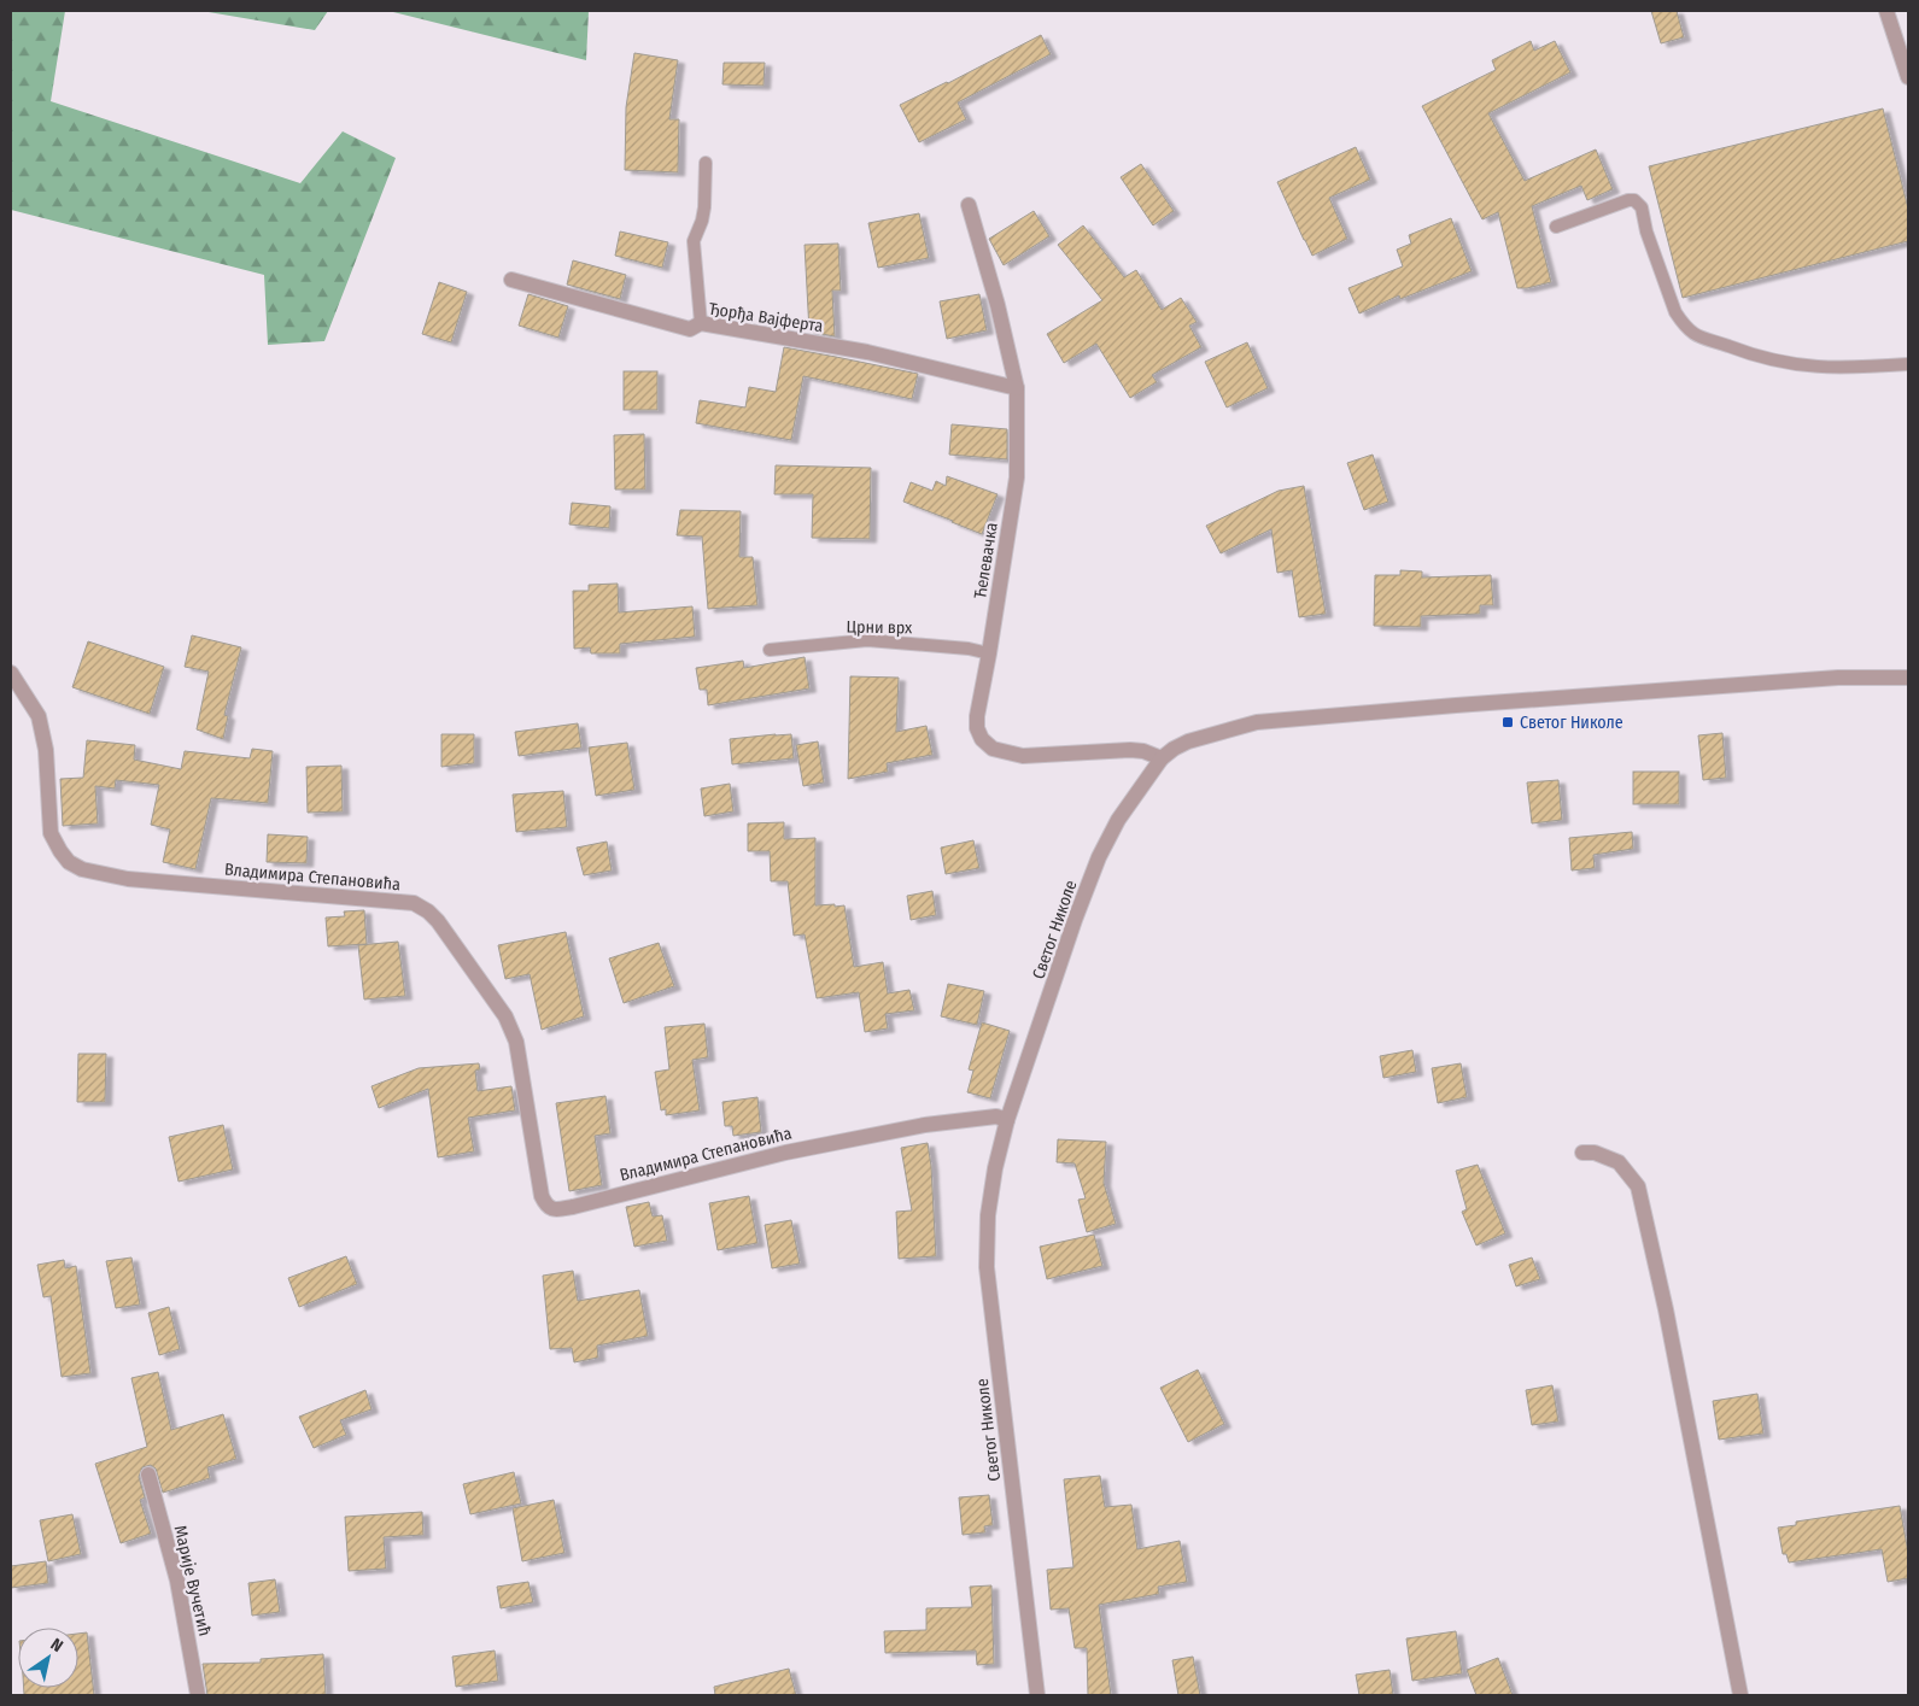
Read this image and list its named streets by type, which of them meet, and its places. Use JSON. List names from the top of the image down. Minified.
{"streets":{"street":["Ђорђа Вајферта","Ћелевачка","Владимира Степановића","Светог Николе","Марије Вучетић"],"lane":["Црни врх"]},"crossings":[["Ђорђа Вајферта","Ћелевачка"],["Ћелевачка","Црни врх"],["Ћелевачка","Светог Николе"],["Владимира Степановића","Светог Николе"]],"places":{"transit":["Светог Николе"]},"north":"top right"}
